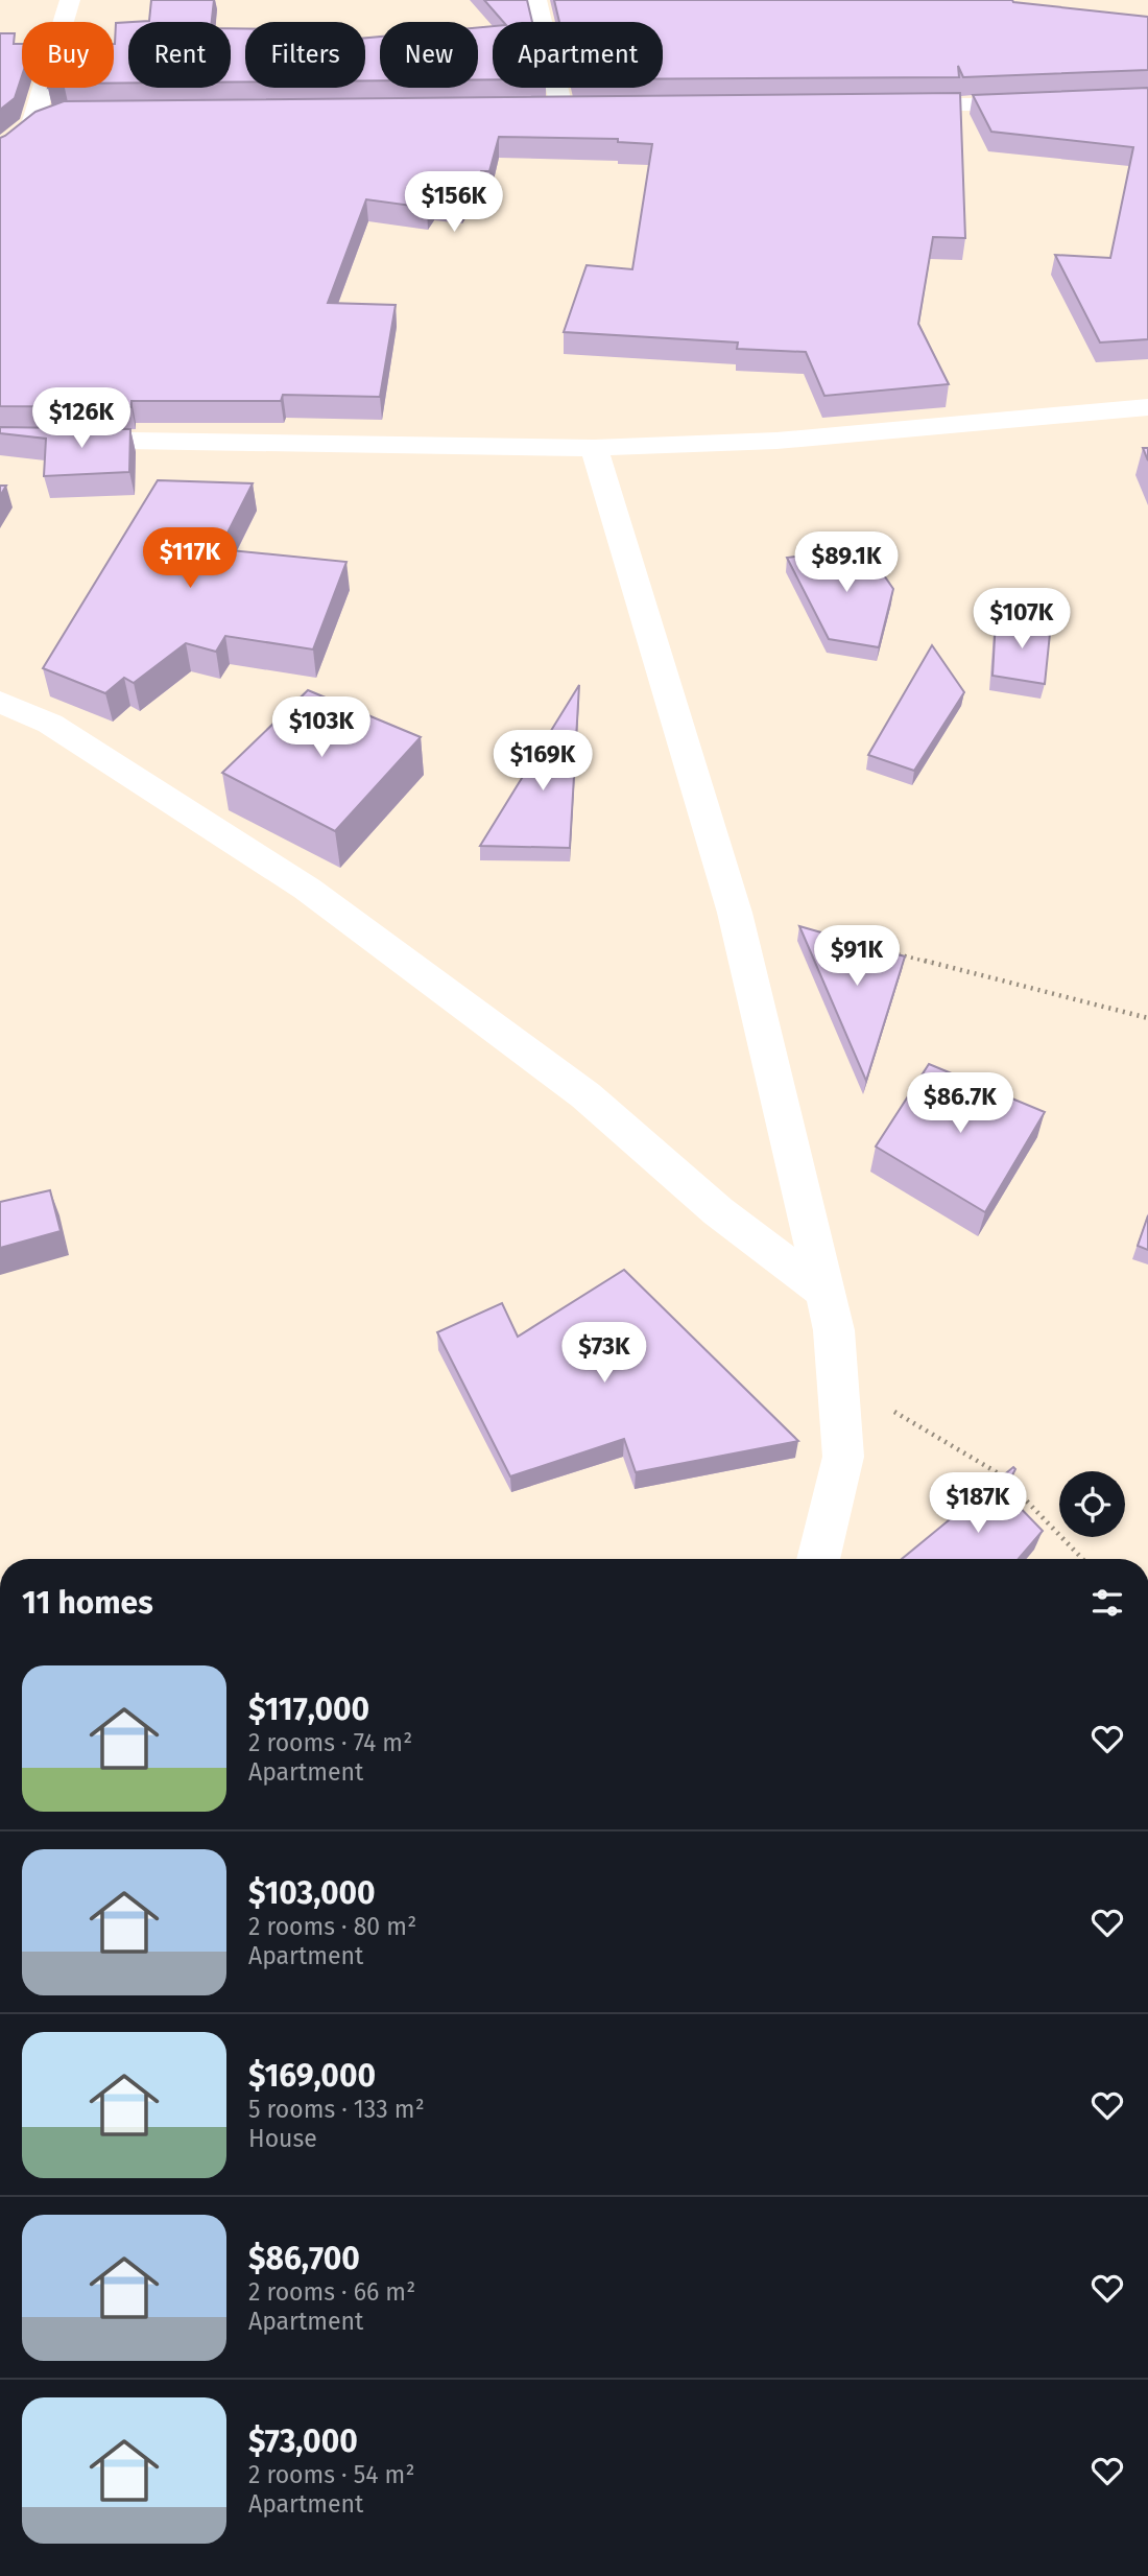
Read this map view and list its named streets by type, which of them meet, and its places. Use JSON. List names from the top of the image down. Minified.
{"page":{"chip":["Buy","Rent","Filters","New","Apartment"],"price":["$156K","$126K","$117K","$89.1K","$107K","$103K","$169K","$91K","$86.7K","$73K","$187K"],"heading":"11 homes","list":[{"name":"$117,000","note":"2 rooms · 74 m² · Apartment"},{"name":"$103,000","note":"2 rooms · 80 m² · Apartment"},{"name":"$169,000","note":"5 rooms · 133 m² · House"},{"name":"$86,700","note":"2 rooms · 66 m² · Apartment"},{"name":"$73,000","note":"2 rooms · 54 m² · Apartment"}]}}
